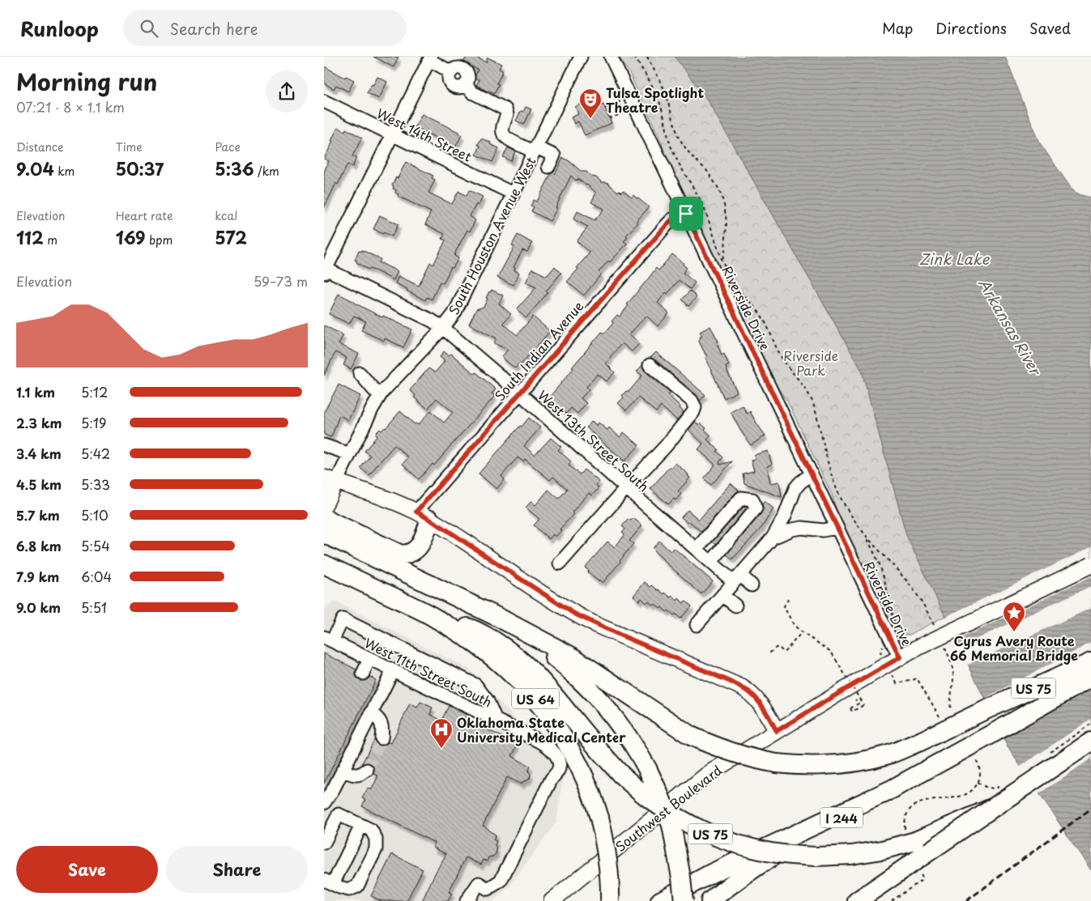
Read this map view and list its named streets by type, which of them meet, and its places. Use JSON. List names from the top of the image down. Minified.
{"streets":{"highway":["US 75","US 64","I 244"],"main road":["South Houston Avenue West","Southwest Boulevard"],"street":["West 14th Street","Riverside Drive","South Indian Avenue","West 13th Street South","West 11th Street South"]},"crossings":[["West 14th Street","South Houston Avenue West"],["South Houston Avenue West","West 13th Street South"],["Riverside Drive","South Indian Avenue"],["Riverside Drive","Southwest Boulevard"],["South Indian Avenue","West 13th Street South"],["US 75","US 64"]],"water":["Zink Lake","Arkansas River"],"parks":["Riverside Park"],"places":{"theatre":["Tulsa Spotlight Theatre"],"place":["Cyrus Avery Route 66 Memorial Bridge"],"hospital":["Oklahoma State University Medical Center"]},"page":{"header":"Runloop","search":"Search here","nav":["Map","Directions","Saved"],"heading":["Morning run","07:21 · 8 × 1.1 km"],"stats":[["Distance","9.04 km"],["Time","50:37"],["Pace","5:36 /km"],["Elevation","112 m"],["Heart rate","169 bpm"],["kcal","572"]],"chart":["Elevation","59–73 m"],"list":[{"name":"1.1 km","note":"5:12"},{"name":"2.3 km","note":"5:19"},{"name":"3.4 km","note":"5:42"},{"name":"4.5 km","note":"5:33"},{"name":"5.7 km","note":"5:10"},{"name":"6.8 km","note":"5:54"},{"name":"7.9 km","note":"6:04"},{"name":"9.0 km","note":"5:51"}],"buttons":["Save","Share"]}}
